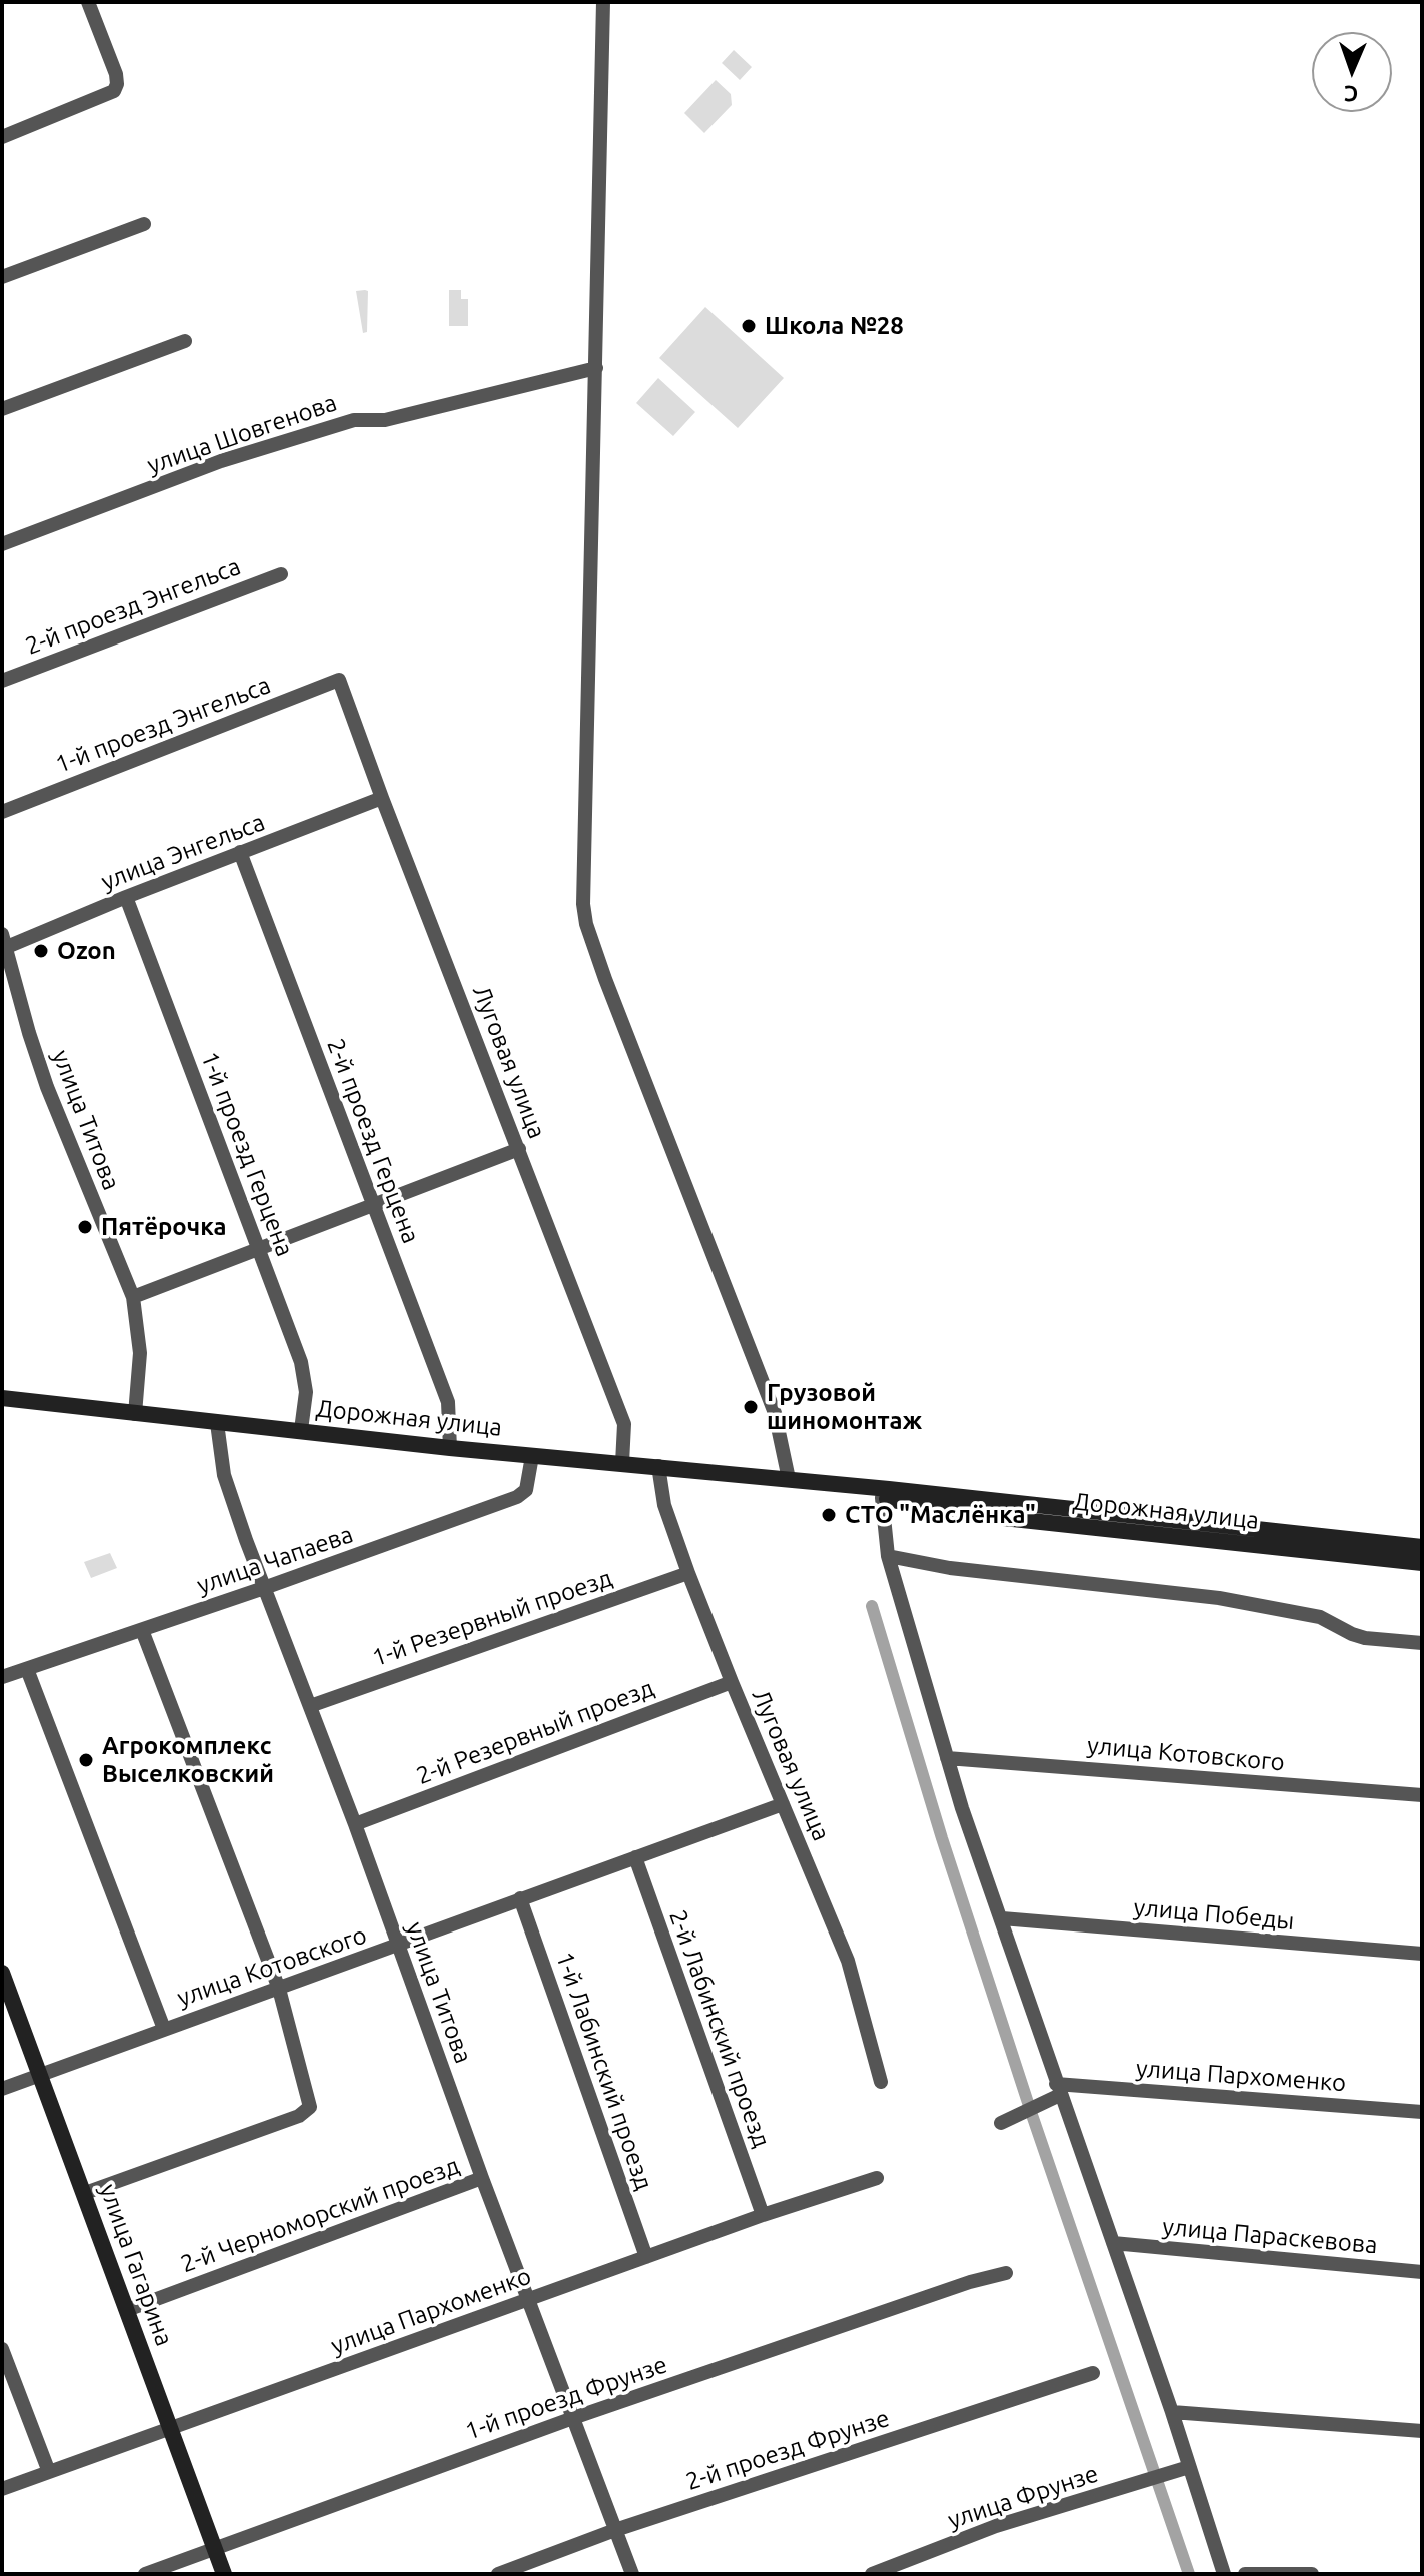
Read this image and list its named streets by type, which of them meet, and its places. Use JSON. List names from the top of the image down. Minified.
{"streets":{"main road":["Дорожная улица","улица Гагарина"],"street":["улица Шовгенова","2-й проезд Энгельса","1-й проезд Энгельса","улица Энгельса","Луговая улица","улица Титова","2-й проезд Герцена","1-й проезд Герцена","улица Чапаева","1-й Резервный проезд","2-й Резервный проезд","улица Котовского","улица Победы","2-й Лабинский проезд","1-й Лабинский проезд","улица Пархоменко","2-й Черноморский проезд","улица Параскевова","1-й проезд Фрунзе","2-й проезд Фрунзе","улица Фрунзе"]},"crossings":[["1-й проезд Энгельса","Луговая улица"],["улица Энгельса","Луговая улица"],["улица Энгельса","улица Титова"],["улица Энгельса","2-й проезд Герцена"],["улица Энгельса","1-й проезд Герцена"],["Луговая улица","Дорожная улица"],["Луговая улица","1-й Резервный проезд"],["Луговая улица","2-й Резервный проезд"],["Луговая улица","улица Котовского"],["улица Титова","Дорожная улица"],["улица Титова","улица Чапаева"],["улица Титова","1-й Резервный проезд"],["улица Титова","2-й Резервный проезд"],["улица Титова","улица Котовского"],["улица Титова","улица Пархоменко"],["улица Титова","2-й Черноморский проезд"],["улица Титова","1-й проезд Фрунзе"],["улица Титова","2-й проезд Фрунзе"],["2-й проезд Герцена","Дорожная улица"],["1-й проезд Герцена","Дорожная улица"],["Дорожная улица","улица Чапаева"],["улица Котовского","2-й Лабинский проезд"],["улица Котовского","1-й Лабинский проезд"],["улица Котовского","улица Гагарина"],["2-й Лабинский проезд","улица Пархоменко"],["1-й Лабинский проезд","улица Пархоменко"],["улица Пархоменко","улица Гагарина"],["2-й Черноморский проезд","улица Гагарина"],["улица Гагарина","1-й проезд Фрунзе"]],"places":["Школа №28","Ozon","Пятёрочка","Грузовой шиномонтаж","СТО \"Маслёнка\"","Агрокомплекс Выселковский"],"north":"bottom"}
